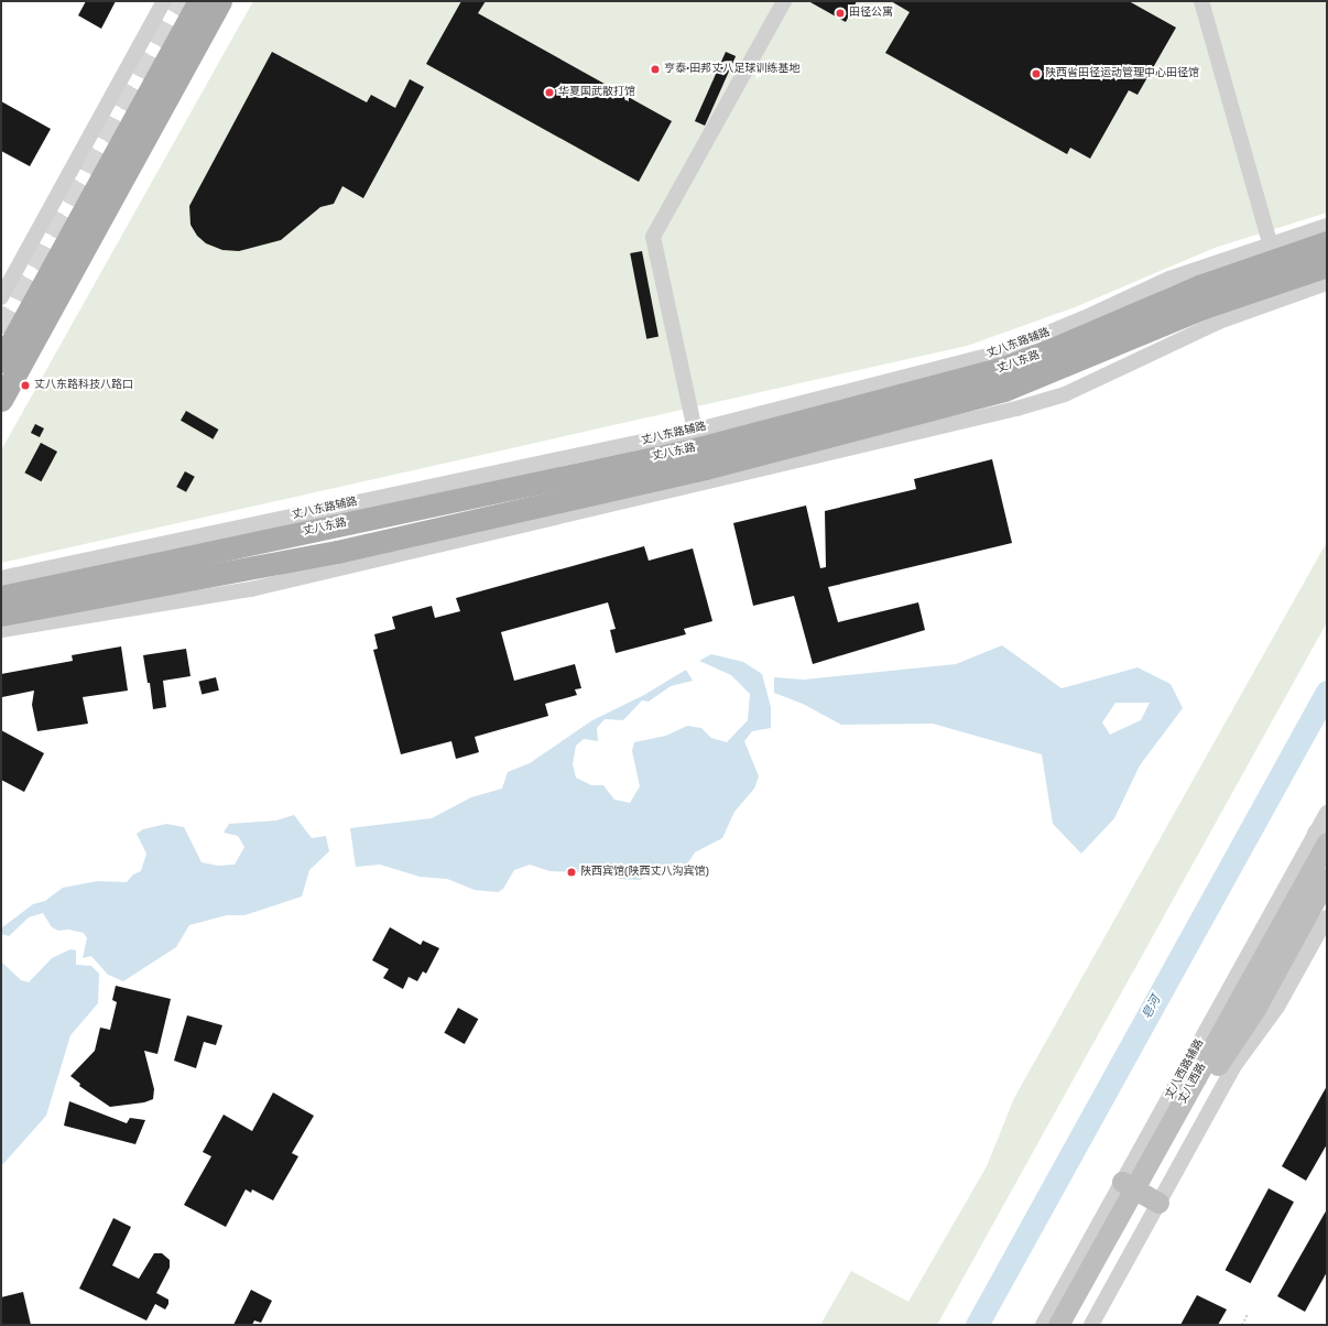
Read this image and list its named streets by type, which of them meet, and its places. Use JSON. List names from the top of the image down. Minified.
{"streets":{"main road":["丈八东路","丈八西路"],"street":["丈八东路辅路"]},"crossings":[["丈八东路辅路","丈八东路"]],"water":["皂河"],"places":["田径公寓","亨泰·田邦丈八足球训练基地","陕西省田径运动管理中心田径馆","华夏国武散打馆","丈八东路科技八路口","陕西宾馆(陕西丈八沟宾馆)"]}
